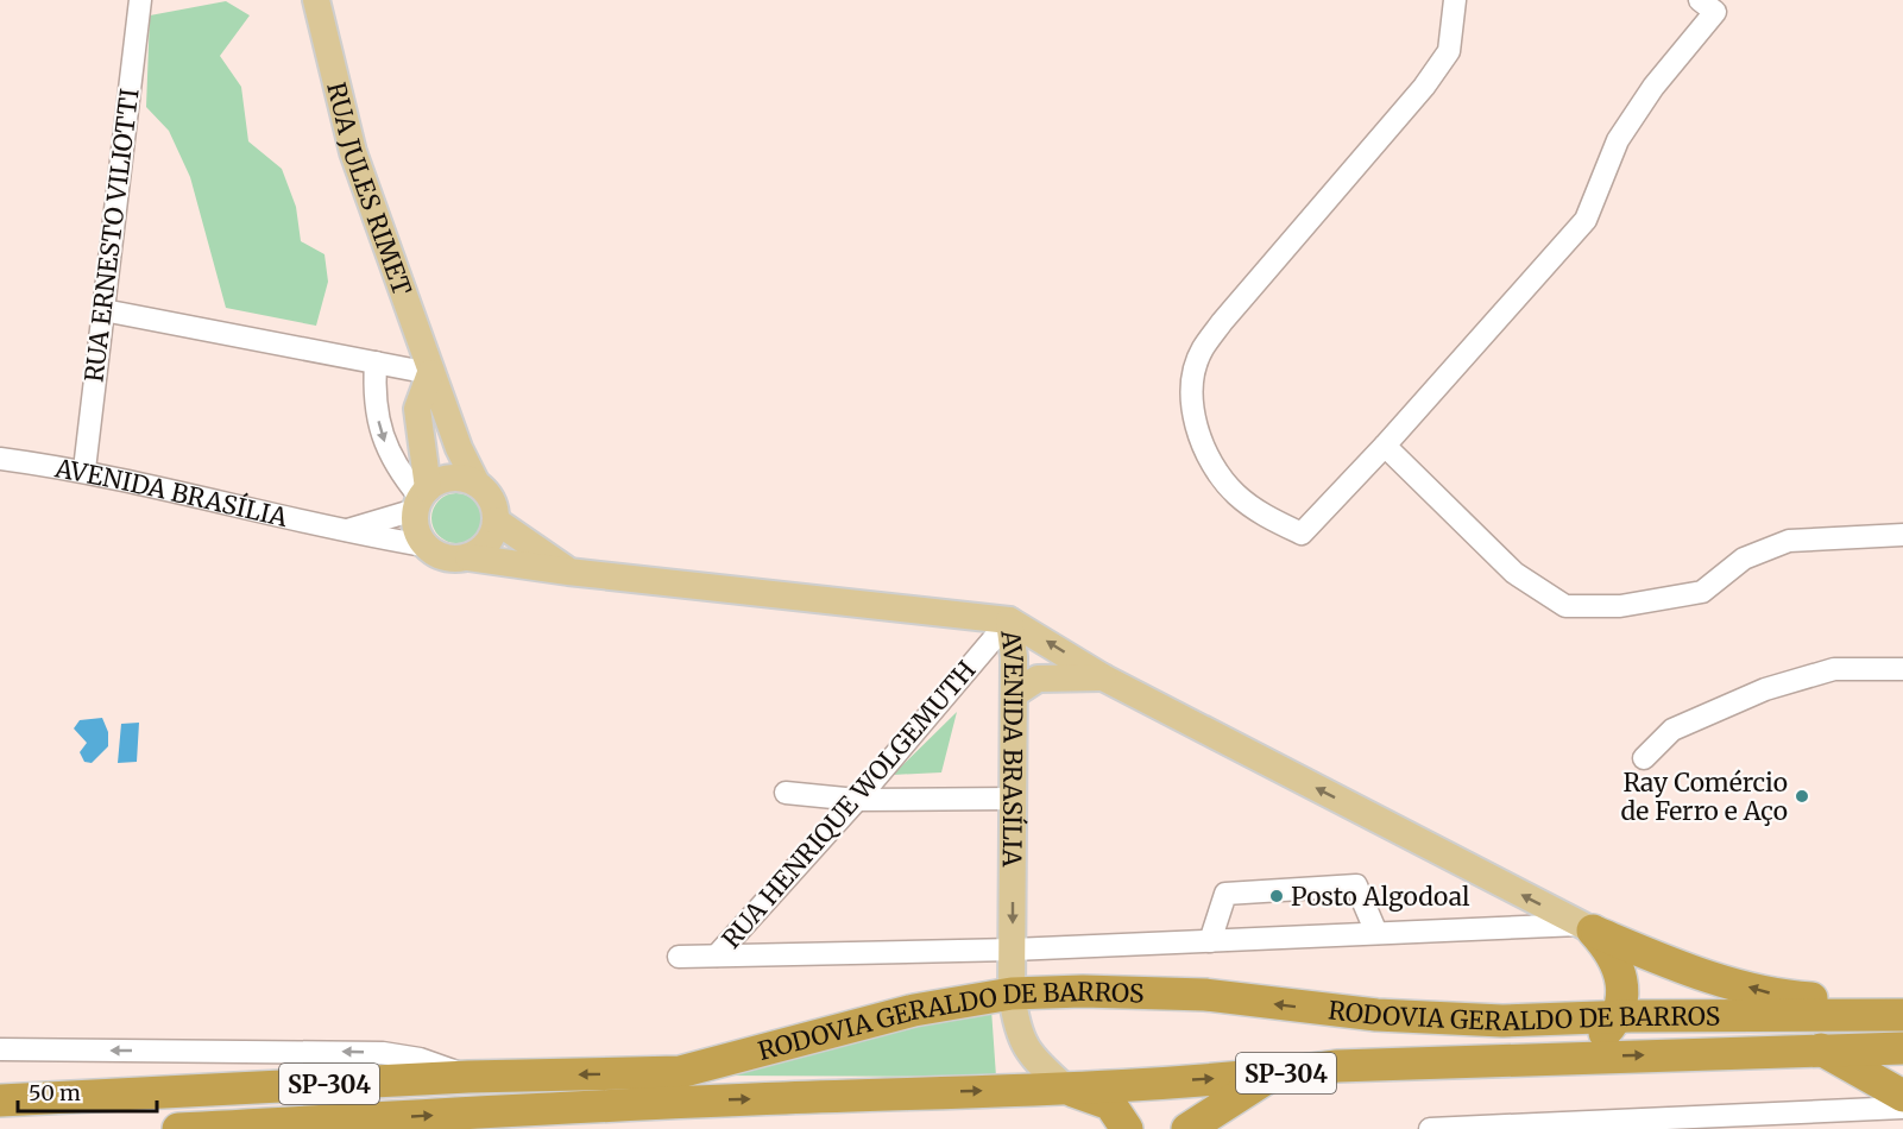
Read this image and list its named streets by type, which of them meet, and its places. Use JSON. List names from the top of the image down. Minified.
{"streets":{"highway":["RODOVIA GERALDO DE BARROS","SP-304"],"main road":["RUA JULES RIMET","AVENIDA BRASÍLIA"],"street":["RUA ERNESTO VILIOTTI","RUA HENRIQUE WOLGEMUTH"]},"crossings":[["RUA JULES RIMET","AVENIDA BRASÍLIA"],["RUA ERNESTO VILIOTTI","AVENIDA BRASÍLIA"],["AVENIDA BRASÍLIA","RUA HENRIQUE WOLGEMUTH"],["AVENIDA BRASÍLIA","RODOVIA GERALDO DE BARROS"]],"places":["Ray Comércio de Ferro e Aço","Posto Algodoal"],"scale_bar":"50 m"}
